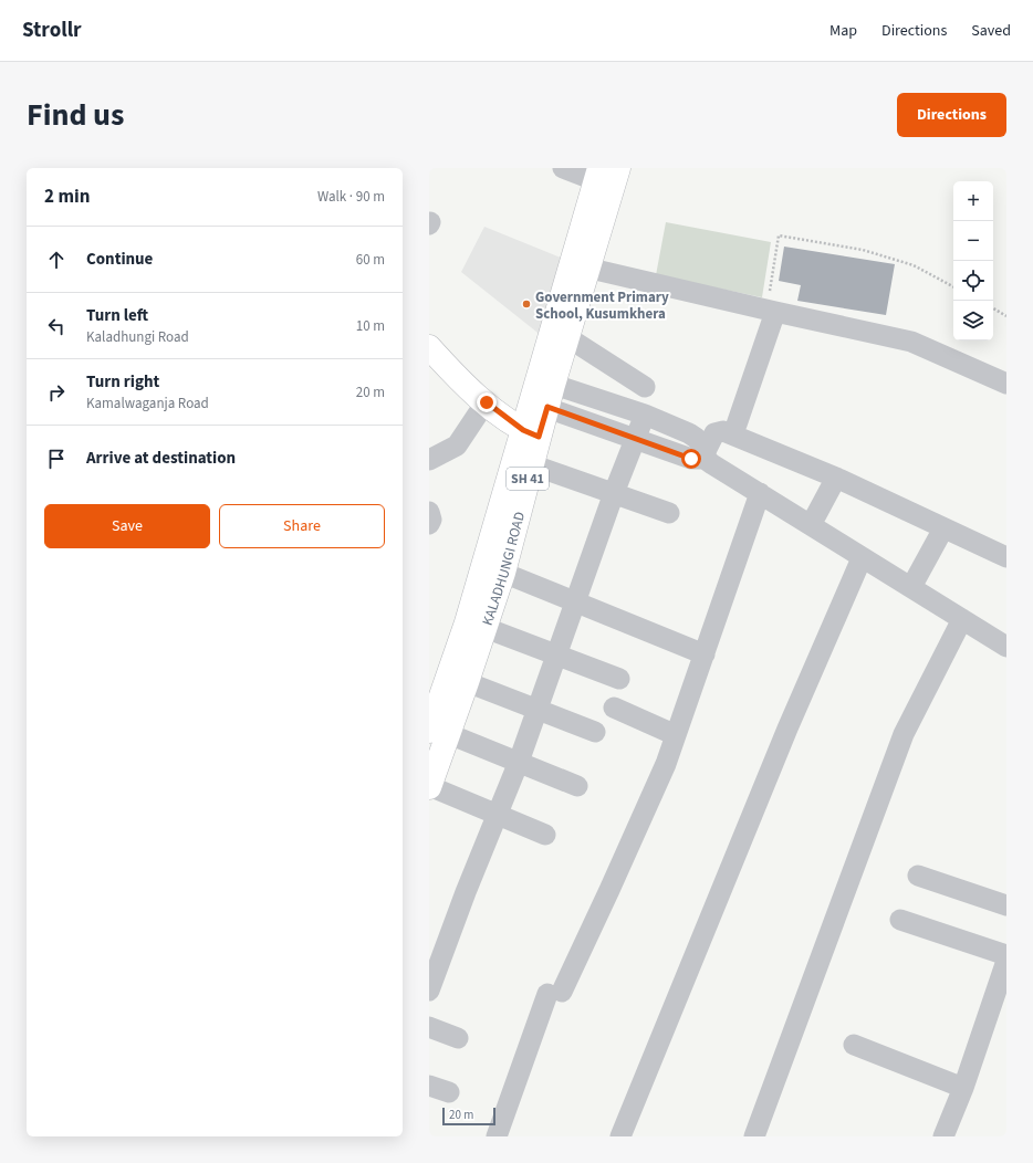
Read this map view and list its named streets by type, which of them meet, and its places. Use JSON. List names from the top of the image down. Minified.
{"streets":{"main road":["SH 41","KALADHUNGI ROAD"]},"places":["Government Primary School, Kusumkhera"],"scale_bar":"20 m","page":{"header":"Strollr","nav":["Map","Directions","Saved"],"title":"Find us","buttons":["Directions",["Save","Share"]],"heading":["2 min","Walk · 90 m"],"map_buttons":["+","−"],"list":[["Continue","60 m"],["Turn left","Kaladhungi Road","10 m"],["Turn right","Kamalwaganja Road","20 m"],"Arrive at destination"],"scale":"20 m"}}
